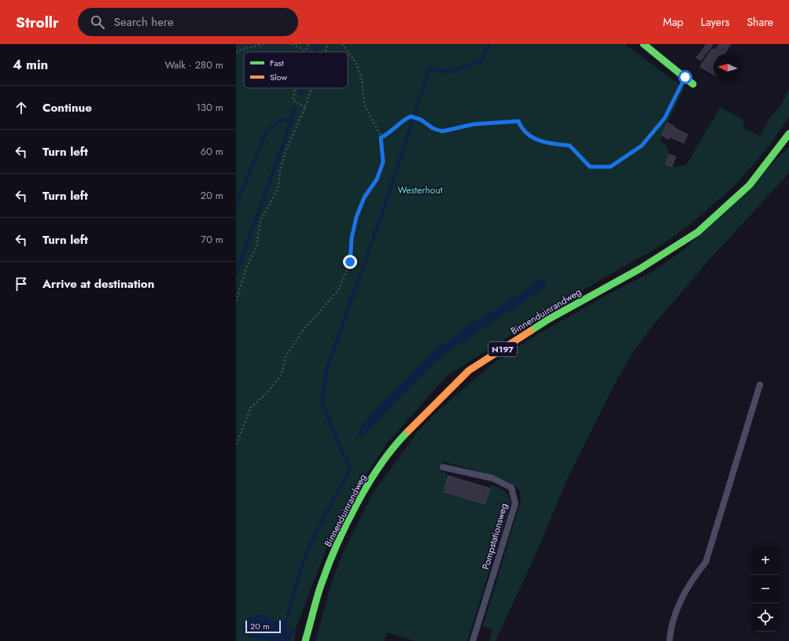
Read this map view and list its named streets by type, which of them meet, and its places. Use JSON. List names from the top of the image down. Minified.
{"streets":{"main road":["Binnenduinrandweg","N197"],"lane":["Pompstationsweg"]},"parks":["Westerhout"],"legend":["Fast","Slow"],"scale_bar":"20 m","north":"left","page":{"header":"Strollr","search":"Search here","nav":["Map","Layers","Share"],"heading":["4 min","Walk · 280 m"],"list":[["Continue","130 m"],["Turn left","60 m"],["Turn left","20 m"],["Turn left","70 m"],"Arrive at destination"],"map_buttons":["+","−"],"scale":"20 m"}}
